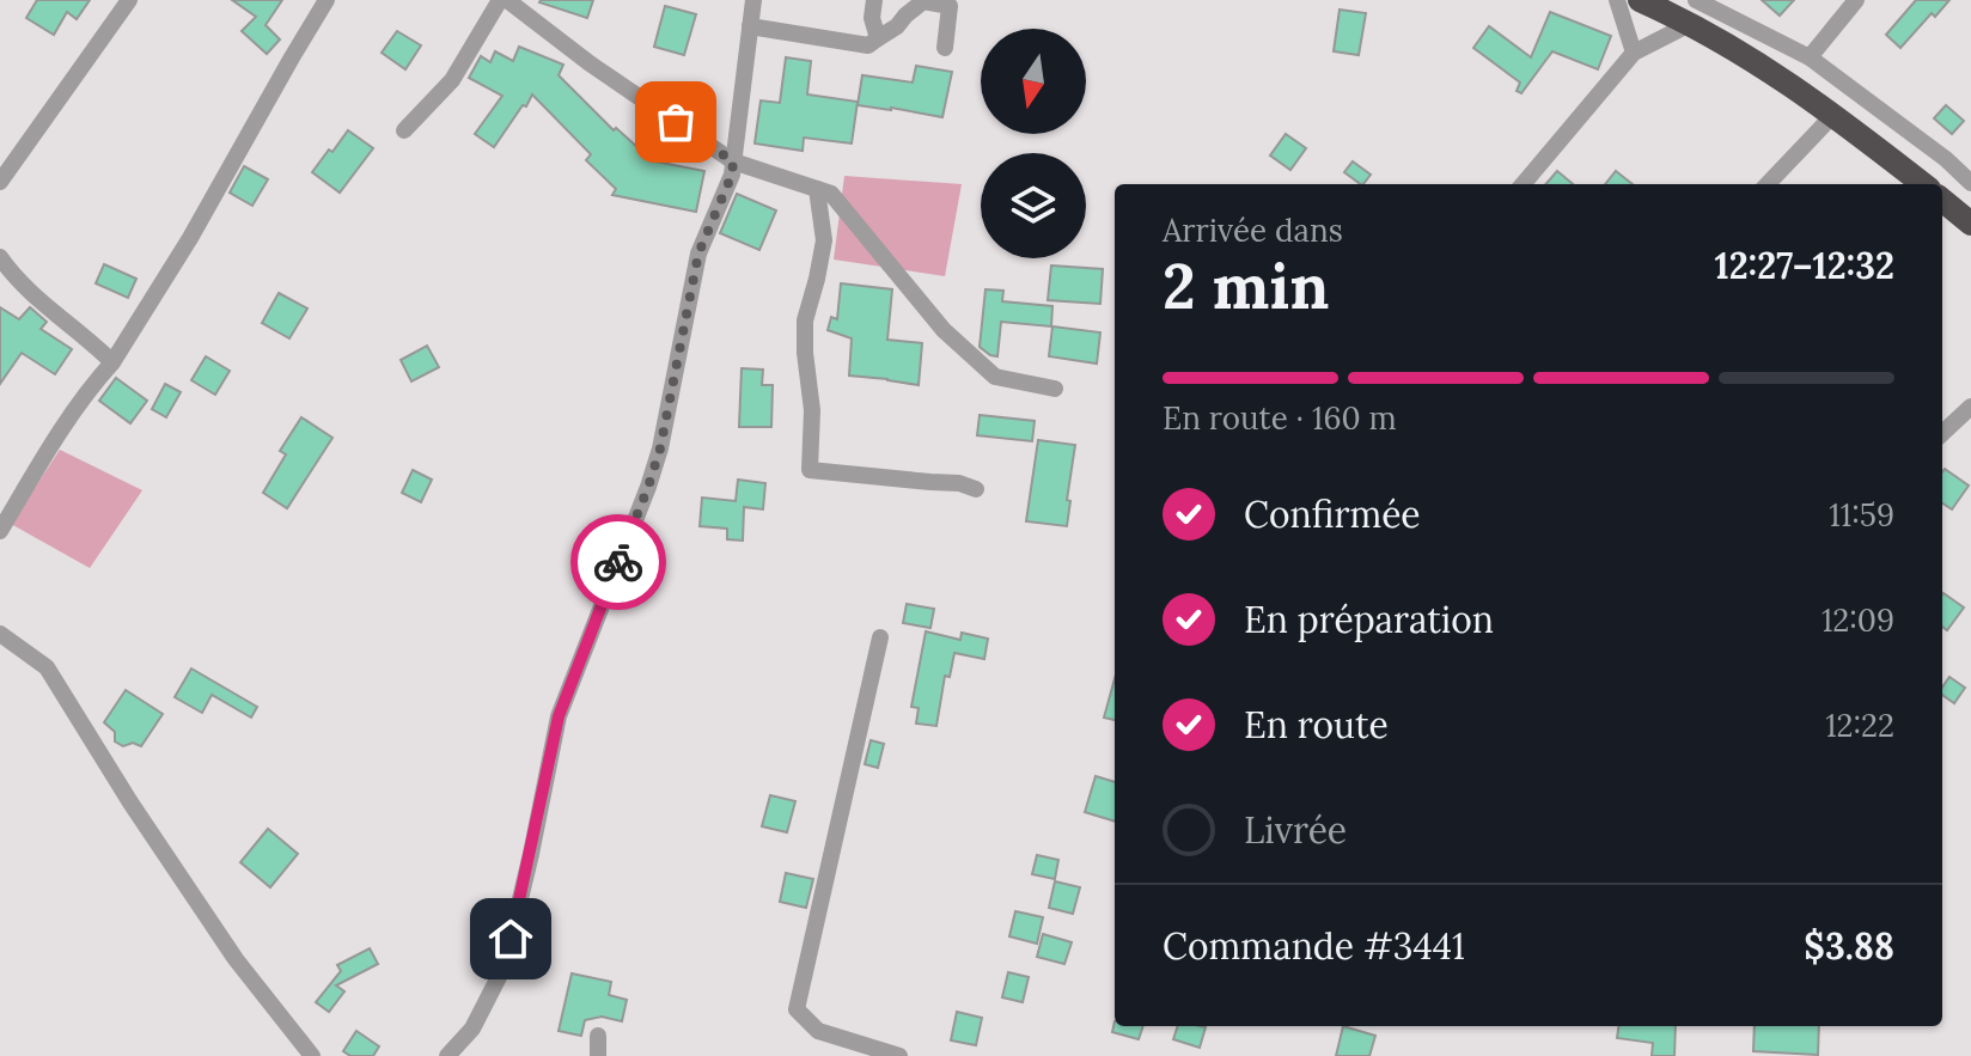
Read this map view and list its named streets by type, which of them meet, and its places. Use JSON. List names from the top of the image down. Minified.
{"north":"bottom","page":{"heading":["2 min","Arrivée dans","12:27–12:32"],"panel":["Commande #3441","$3.88"],"bar":"En route · 160 m","list":[["Confirmée","11:59"],["En préparation","12:09"],["En route","12:22"],"Livrée"]}}
